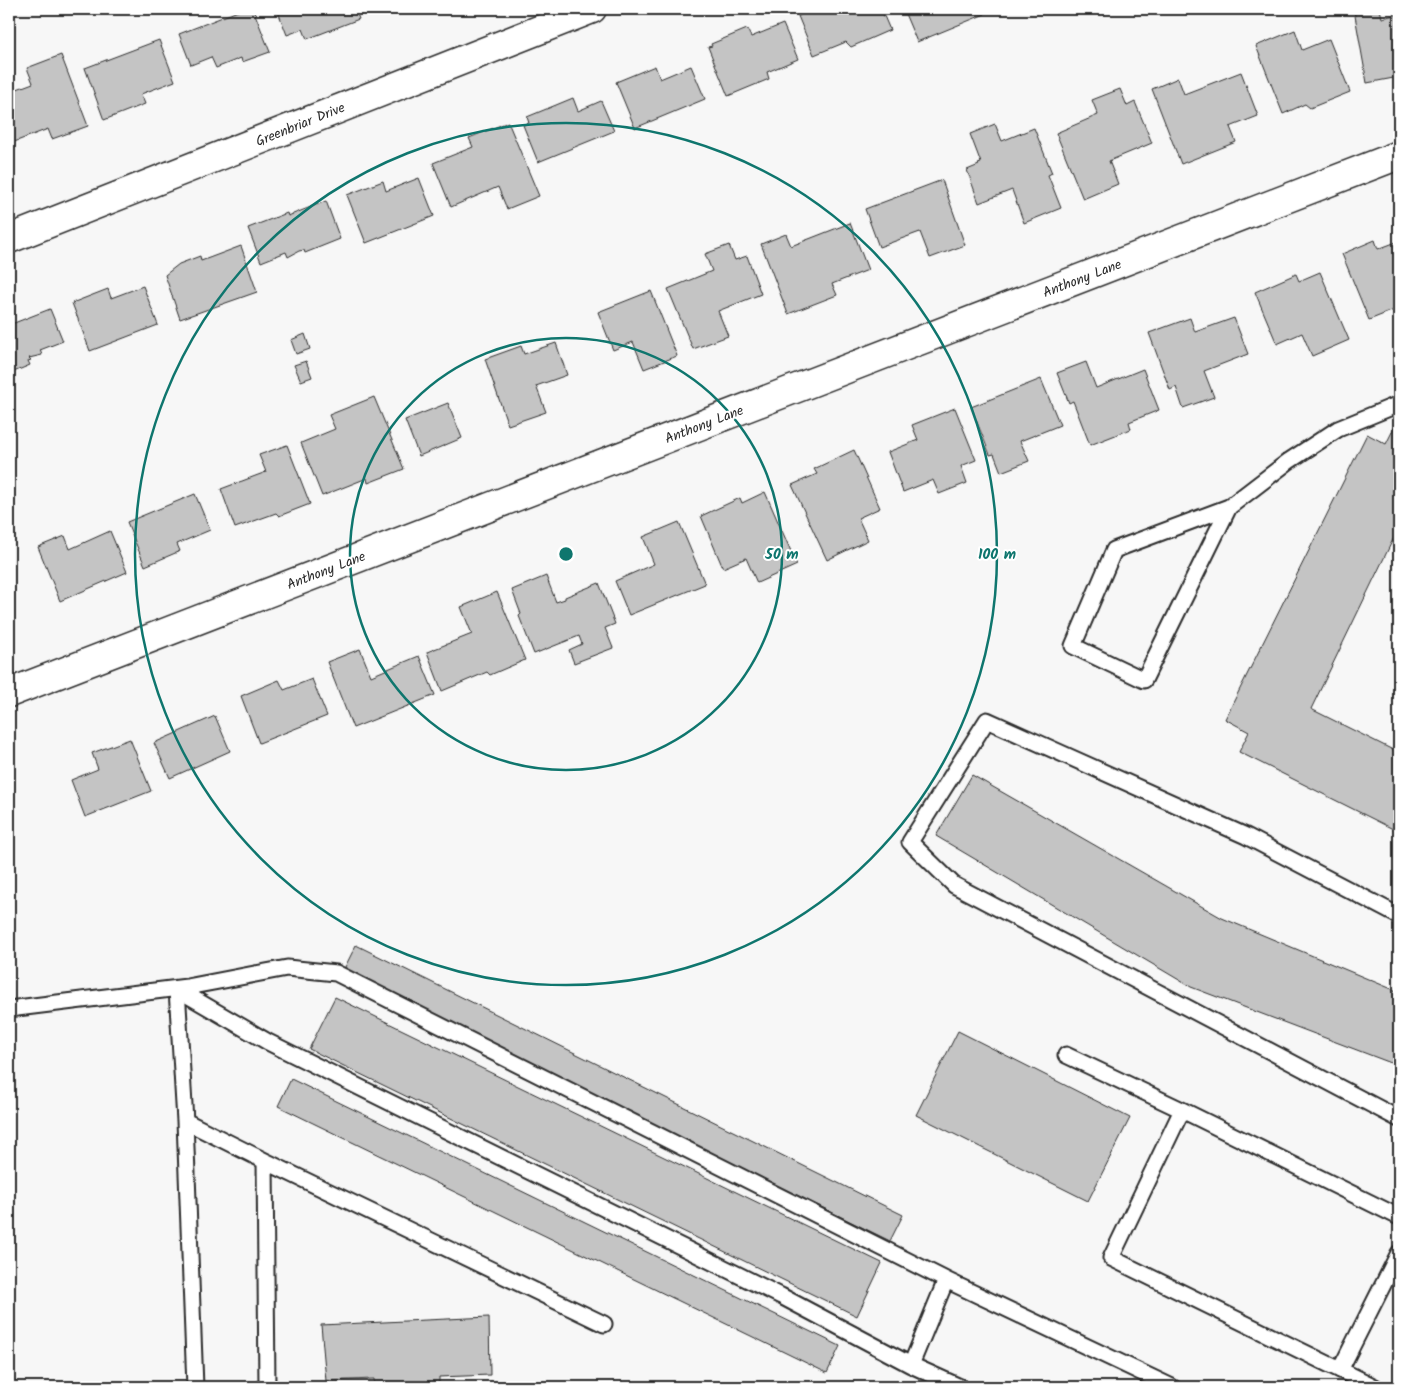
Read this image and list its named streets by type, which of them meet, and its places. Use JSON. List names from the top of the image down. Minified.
{"streets":{"street":["Greenbriar Drive","Anthony Lane"]},"rings":["50 m","100 m"]}
